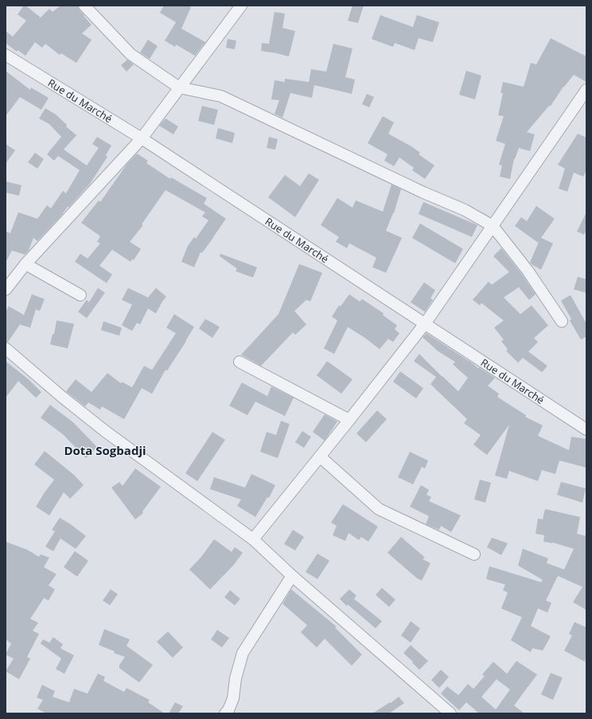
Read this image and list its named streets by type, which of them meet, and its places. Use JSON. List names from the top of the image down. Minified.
{"streets":{"street":["Rue du Marché"]},"districts":["Dota Sogbadji"]}
